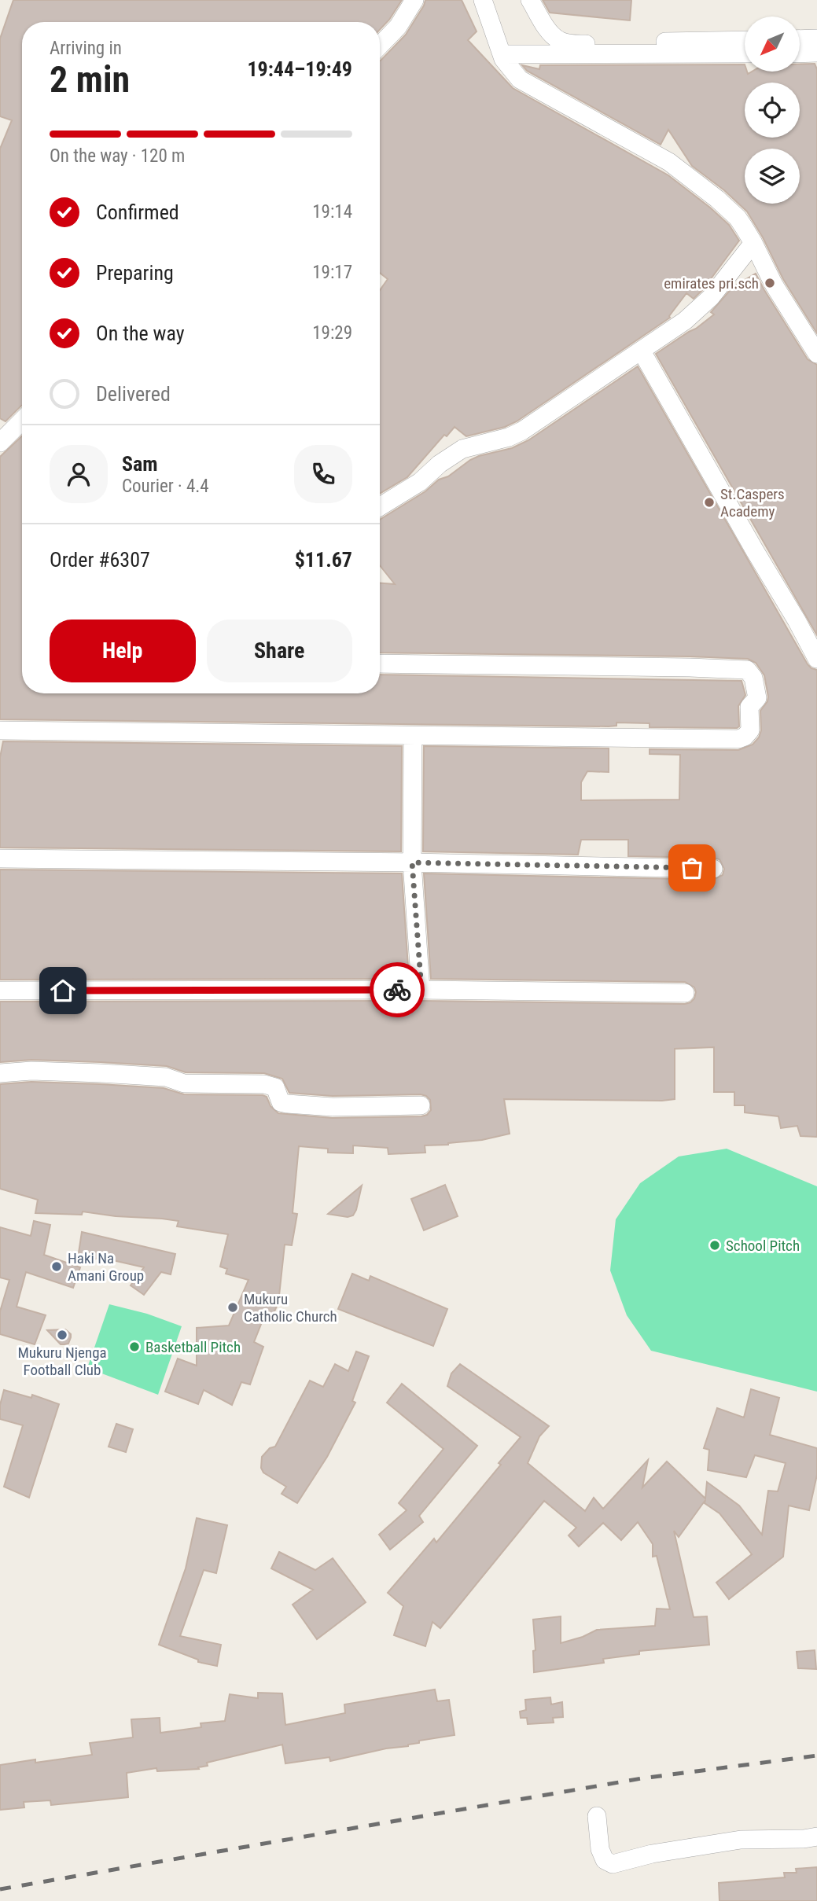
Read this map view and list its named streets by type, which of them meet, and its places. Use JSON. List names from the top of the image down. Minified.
{"places":["emirates pri.sch","St.Caspers Academy","School Pitch","Haki Na Amani Group","Mukuru Catholic Church","Mukuru Njenga Football Club","Basketball Pitch"],"north":"bottom left","page":{"heading":["2 min","Arriving in","19:44–19:49"],"panel":["Sam","Courier · 4.4","Order #6307","$11.67"],"bar":"On the way · 120 m","list":[["Confirmed","19:14"],["Preparing","19:17"],["On the way","19:29"],"Delivered"],"buttons":["Help","Share"]}}
